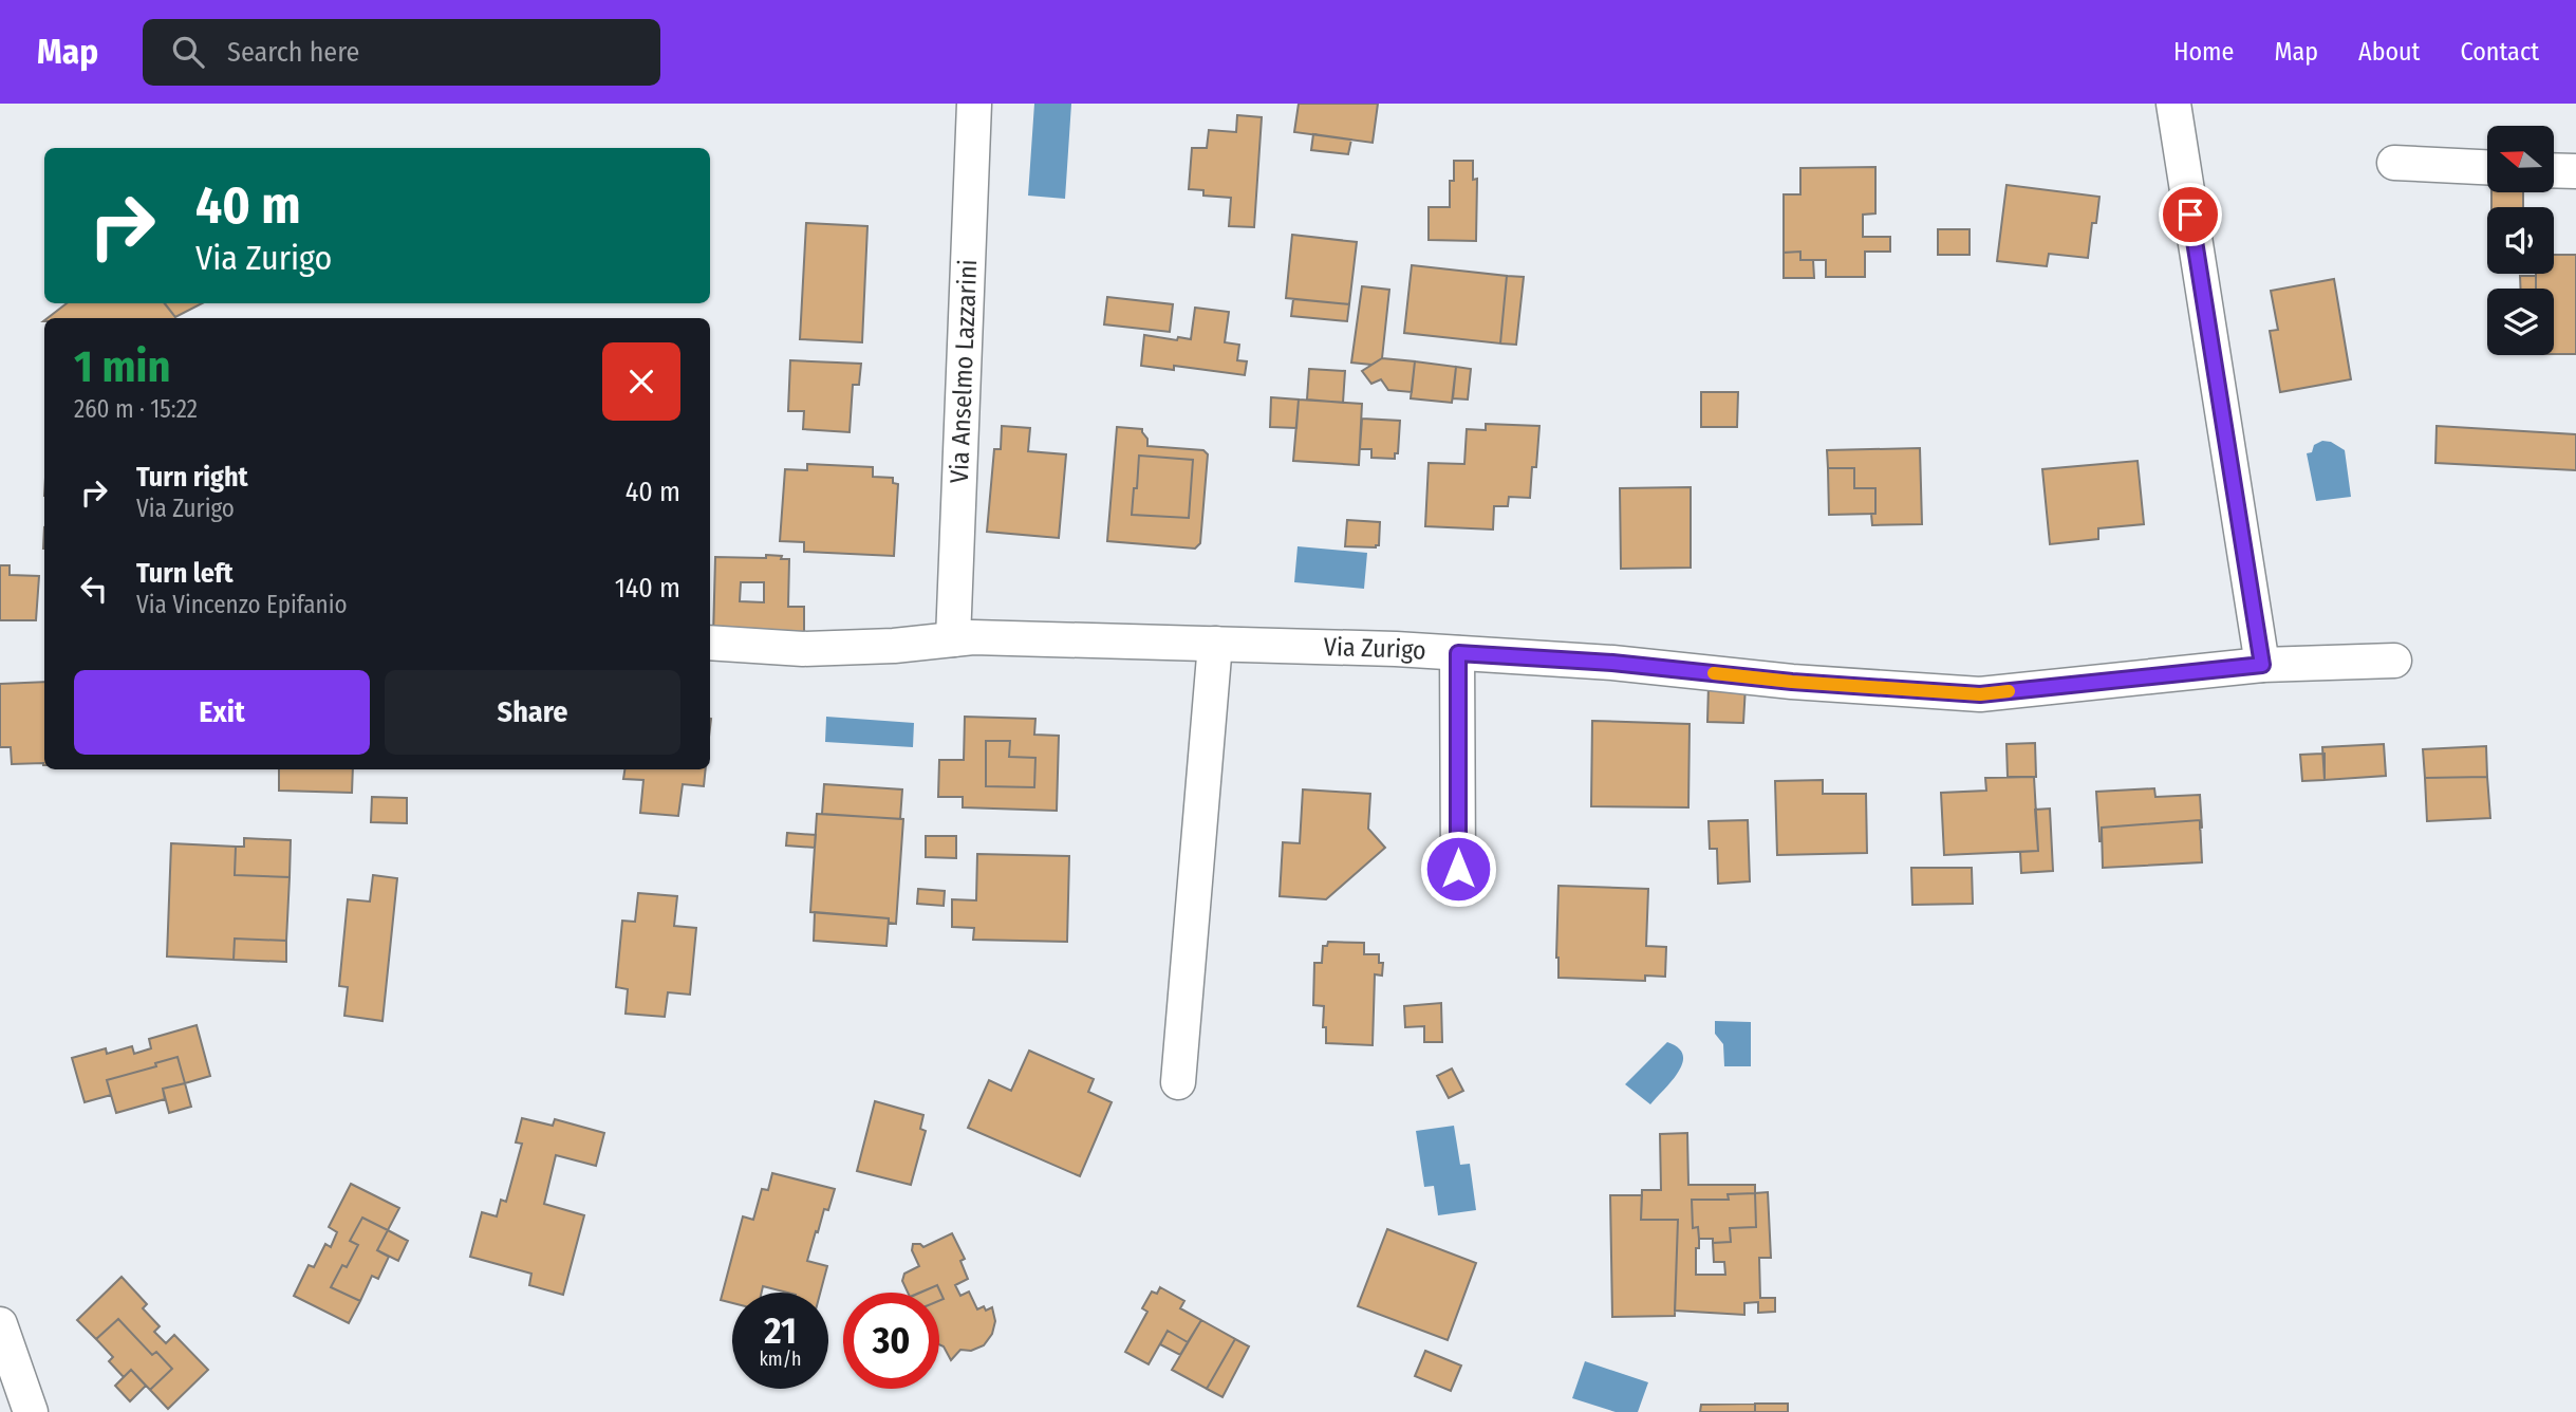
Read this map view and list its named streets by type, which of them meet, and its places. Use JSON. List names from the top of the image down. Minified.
{"streets":{"street":["Via Anselmo Lazzarini","Via Zurigo"]},"crossings":[["Via Anselmo Lazzarini","Via Zurigo"]],"north":"left","page":{"header":"Map","search":"Search here","nav":["Home","Map","About","Contact"],"turn":["40 m","Via Zurigo"],"heading":["1 min","260 m · 15:22"],"list":[{"name":"Turn right","note":"Via Zurigo","value":"40 m"},{"name":"Turn left","note":"Via Vincenzo Epifanio","value":"140 m"}],"buttons":["Exit","Share"],"speed":"21 km/h","limit":"30"}}
